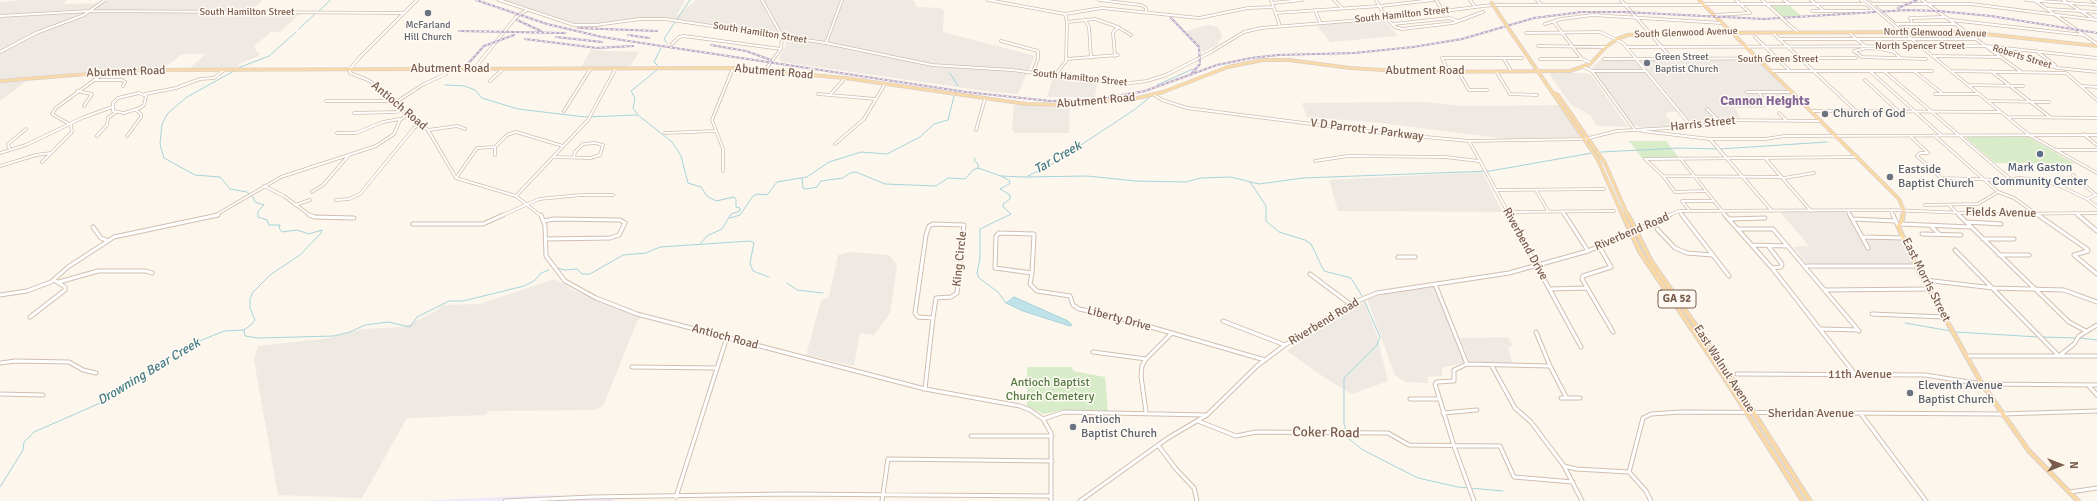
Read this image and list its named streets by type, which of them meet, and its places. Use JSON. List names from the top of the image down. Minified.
{"streets":{"main road":["South Glenwood Avenue","North Glenwood Avenue","Abutment Road","East Morris Street","GA 52","East Walnut Avenue"],"street":["South Hamilton Street","North Spencer Street","Roberts Street","South Green Street","Antioch Road","Harris Street","V D Parrott Jr Parkway","Fields Avenue","Riverbend Road","Riverbend Drive","King Circle","Liberty Drive","11th Avenue","Sheridan Avenue","Coker Road"]},"crossings":[["South Glenwood Avenue","North Glenwood Avenue"],["South Glenwood Avenue","Abutment Road"],["South Glenwood Avenue","East Walnut Avenue"],["North Spencer Street","Roberts Street"],["Abutment Road","Antioch Road"],["Abutment Road","V D Parrott Jr Parkway"],["Abutment Road","East Walnut Avenue"],["Harris Street","V D Parrott Jr Parkway"],["Harris Street","East Walnut Avenue"],["V D Parrott Jr Parkway","Riverbend Drive"],["V D Parrott Jr Parkway","East Walnut Avenue"],["Fields Avenue","Riverbend Road"],["Fields Avenue","East Morris Street"],["Riverbend Road","Riverbend Drive"],["Riverbend Road","Liberty Drive"],["Riverbend Road","East Walnut Avenue"],["Riverbend Road","Coker Road"],["East Morris Street","11th Avenue"],["East Morris Street","Sheridan Avenue"],["East Walnut Avenue","Sheridan Avenue"]],"districts":["Cannon Heights"],"water":["Tar Creek","Drowning Bear Creek"],"parks":["Antioch Baptist Church Cemetery"],"places":["McFarland Hill Church","Green Street Baptist Church","Church of God","Mark Gaston Community Center","Eastside Baptist Church","Eleventh Avenue Baptist Church","Antioch Baptist Church"],"north":"right"}
